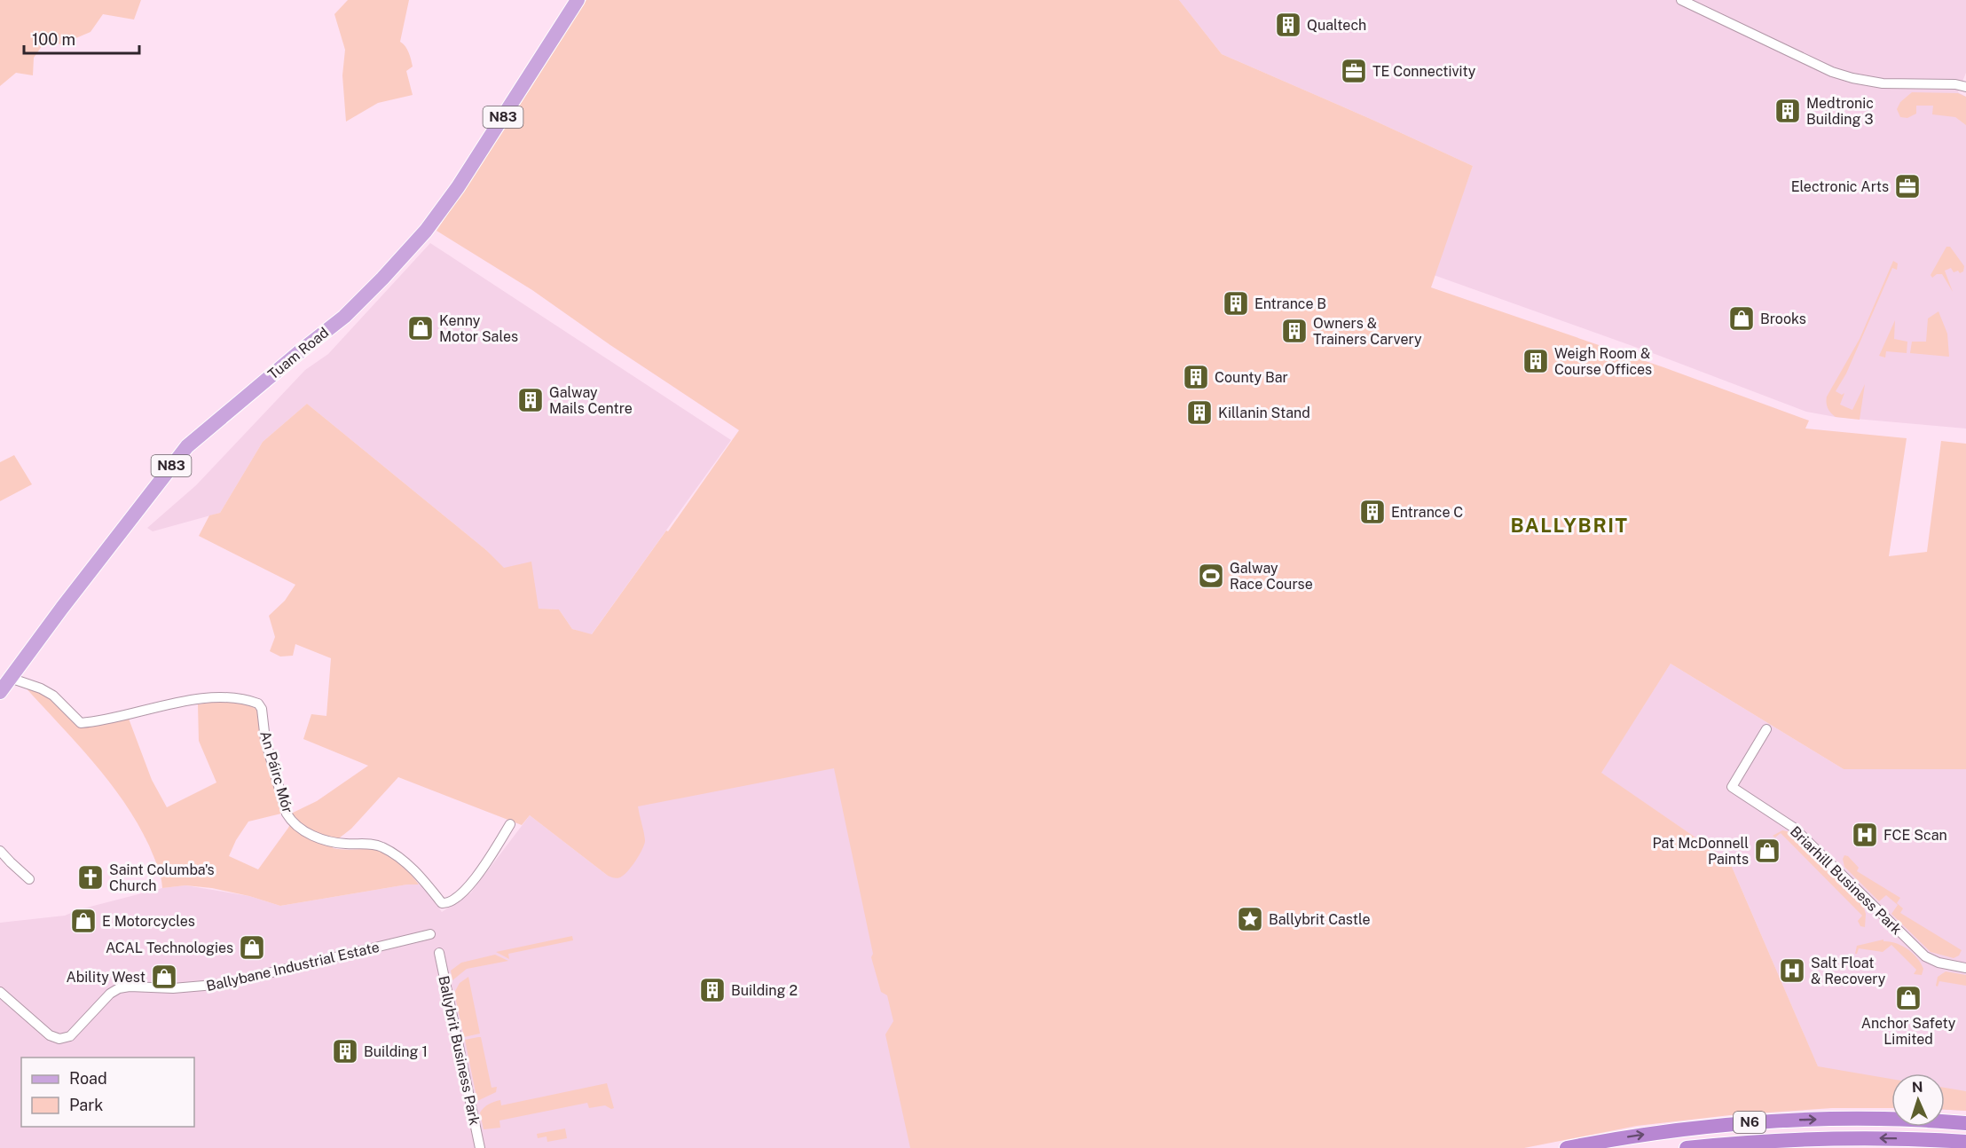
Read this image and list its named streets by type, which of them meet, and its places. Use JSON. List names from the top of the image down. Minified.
{"streets":{"highway":["N6"],"main road":["N83","Tuam Road"],"street":["An Páirc Mór","Briarhill Business Park","Ballybane Industrial Estate","Ballybrit Business Park"]},"crossings":[["Tuam Road","An Páirc Mór"]],"districts":["BALLYBRIT"],"places":{"building":["Qualtech","Medtronic Building 3","Entrance B","Owners & Trainers Carvery","Weigh Room & Course Offices","County Bar","Galway Mails Centre","Killanin Stand","Entrance C","Building 2","Building 1"],"office":["TE Connectivity","Electronic Arts"],"shop":["Brooks","Kenny Motor Sales","Pat McDonnell Paints","E Motorcycles","ACAL Technologies","Ability West","Anchor Safety Limited"],"sports":["Galway Race Course"],"hospital":["FCE Scan","Salt Float & Recovery"],"church":["Saint Columba's Church"],"place":["Ballybrit Castle"]},"legend":["Road","Park"],"scale_bar":"100 m","north":"top"}
